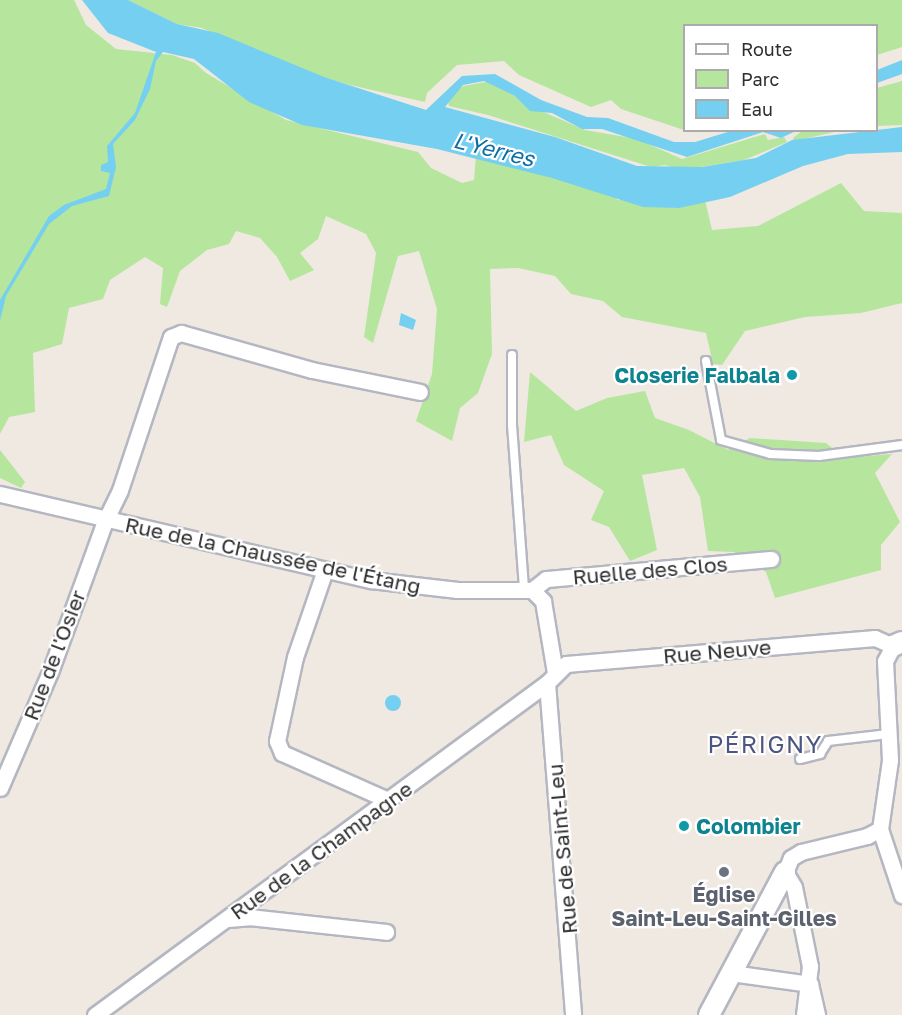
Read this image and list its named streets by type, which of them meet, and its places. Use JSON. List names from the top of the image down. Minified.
{"streets":{"street":["Rue de la Chaussée de l'Étang","Ruelle des Clos","Rue Neuve","Rue de l'Osier","Rue de Saint-Leu","Rue de la Champagne"]},"crossings":[["Rue de la Chaussée de l'Étang","Ruelle des Clos"],["Rue de la Chaussée de l'Étang","Rue de l'Osier"],["Rue Neuve","Rue de Saint-Leu"],["Rue Neuve","Rue de la Champagne"],["Rue de Saint-Leu","Rue de la Champagne"]],"districts":["PÉRIGNY"],"water":["L'Yerres"],"places":["Closerie Falbala","Colombier","Église Saint-Leu-Saint-Gilles"],"legend":["Route","Parc","Eau"]}
